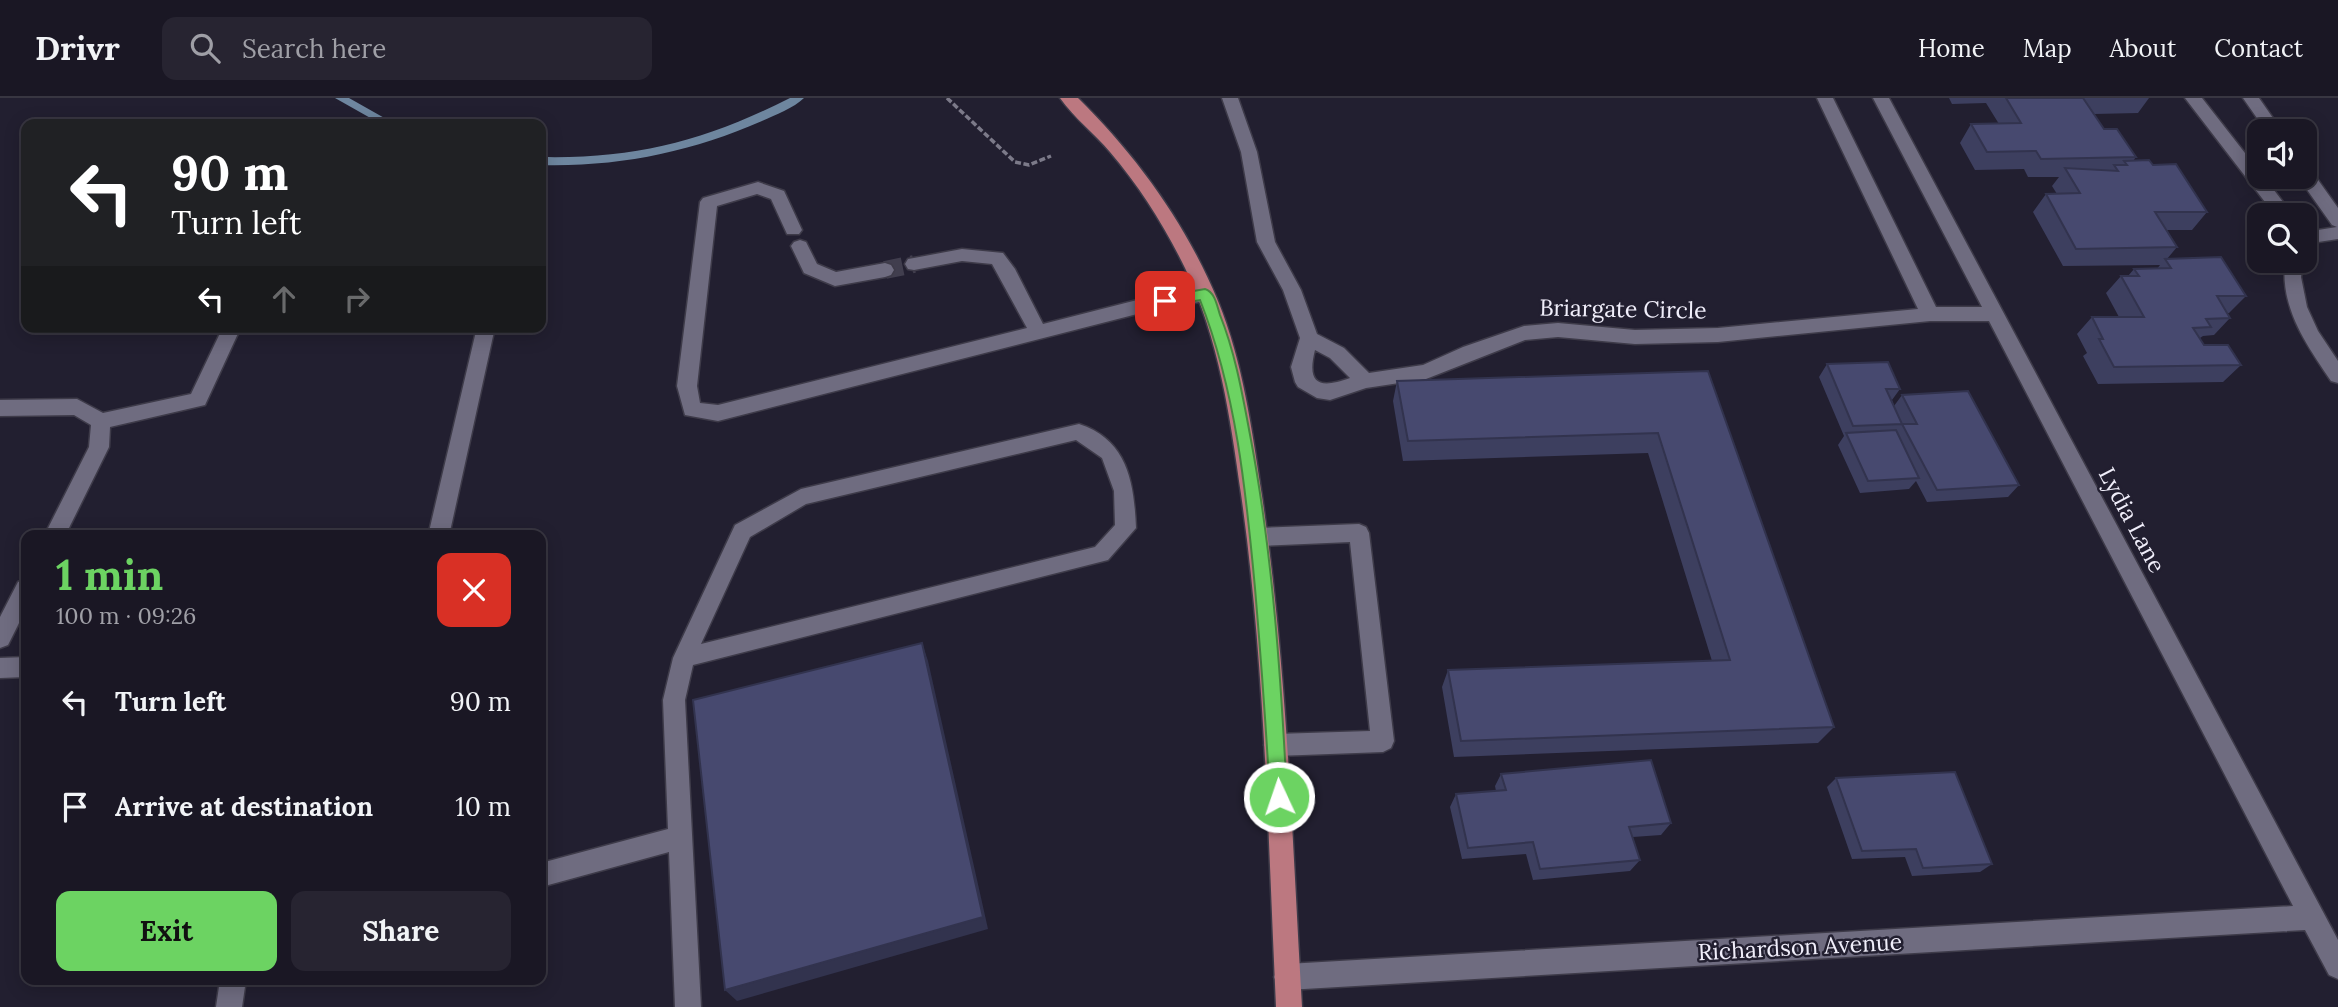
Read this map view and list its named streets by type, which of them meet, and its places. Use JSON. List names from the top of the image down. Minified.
{"streets":{"street":["Briargate Circle","Lydia Lane","Richardson Avenue"]},"crossings":[["Briargate Circle","Lydia Lane"],["Lydia Lane","Richardson Avenue"]],"page":{"header":"Drivr","search":"Search here","nav":["Home","Map","About","Contact"],"turn":["90 m","Turn left"],"heading":["1 min","100 m · 09:26"],"list":[{"name":"Turn left","value":"90 m"},{"name":"Arrive at destination","value":"10 m"}],"buttons":["Exit","Share"]}}
